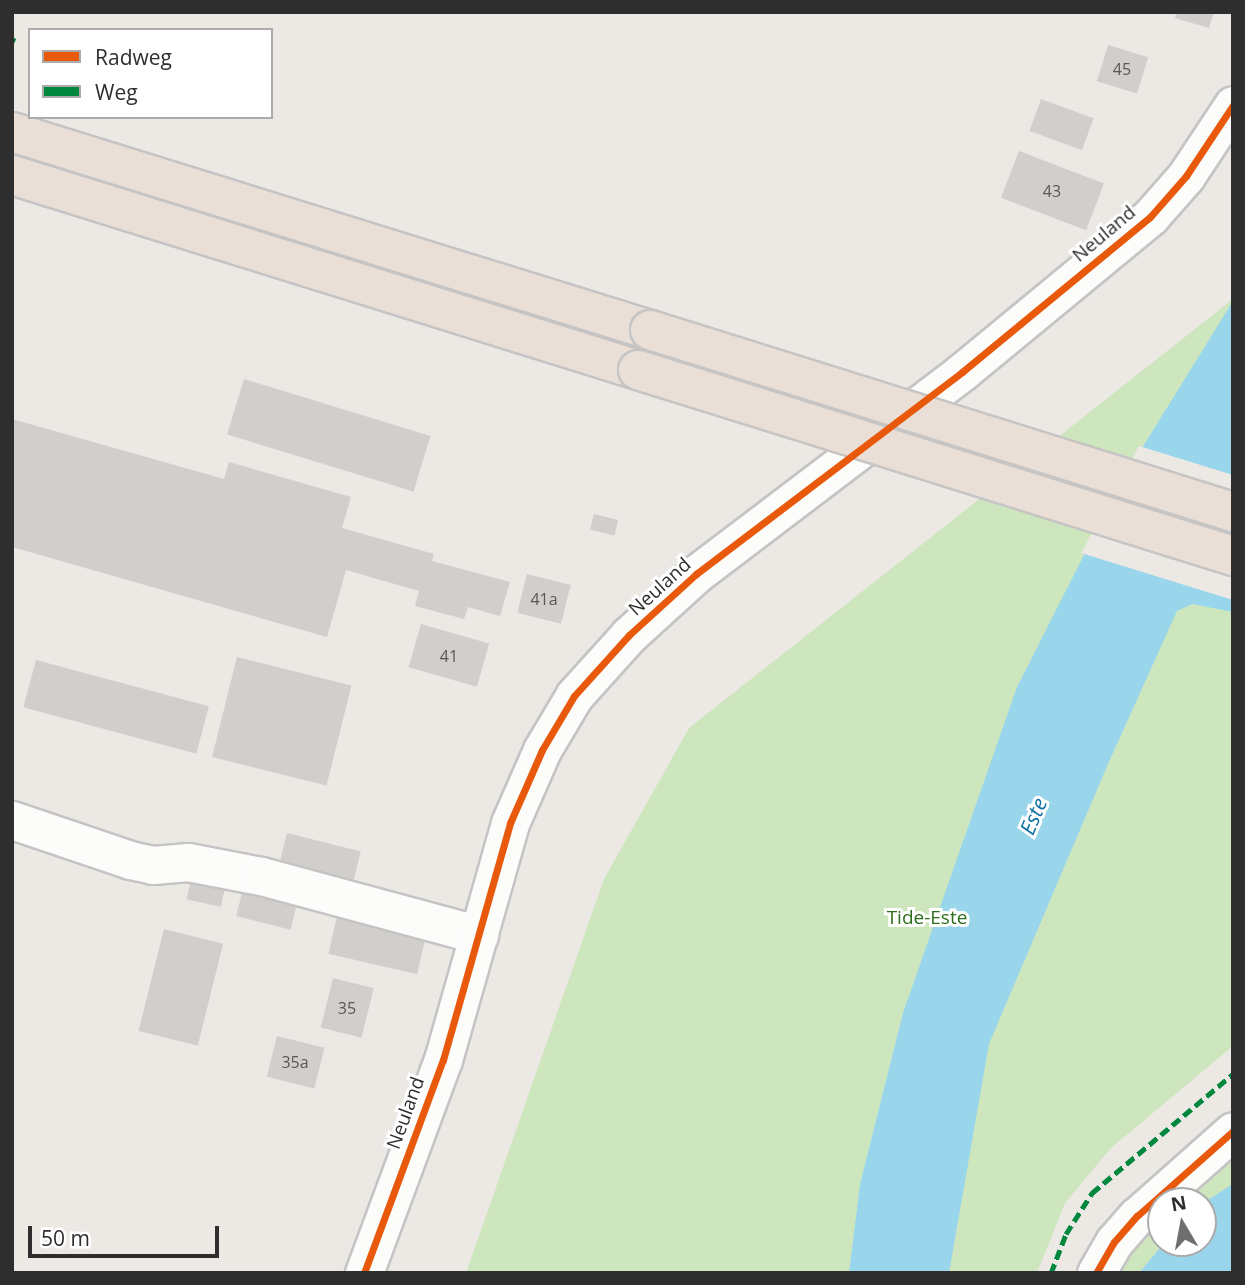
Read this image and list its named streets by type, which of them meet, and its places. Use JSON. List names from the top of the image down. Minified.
{"streets":{"street":["Neuland"]},"water":["Este"],"parks":["Tide-Este"],"house_numbers":["45","43","41a","41","35","35a"],"legend":["Radweg","Weg"],"scale_bar":"50 m","north":"top"}
